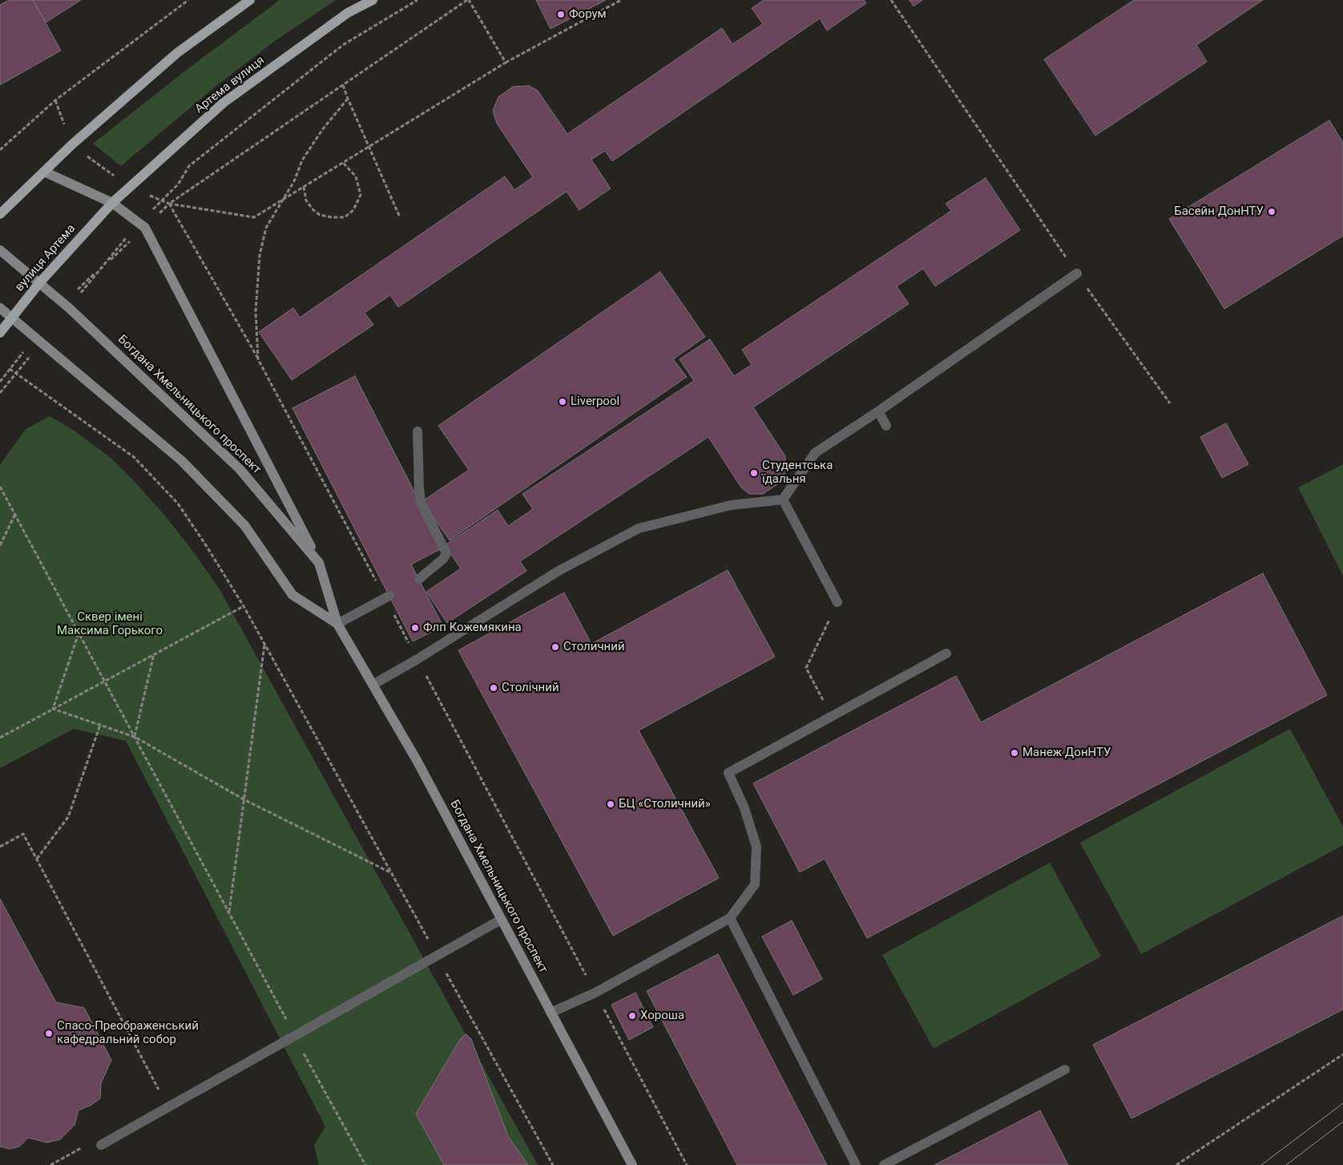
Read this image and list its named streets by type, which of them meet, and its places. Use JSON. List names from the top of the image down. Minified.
{"streets":{"main road":["Артема вулиця","вулиця Артема","Богдана Хмельницького проспект"]},"crossings":[["Артема вулиця","вулиця Артема"],["вулиця Артема","Богдана Хмельницького проспект"]],"parks":["Сквер імені Максима Горького"],"places":["Форум","Басейн ДонНТУ","Liverpool","Студентська їдальня","Флп Кожемякина","Столичний","Столічний","Манеж ДонНТУ","БЦ «Столичний»","Хороша","Спасо-Преображенський кафедральний собор"]}
